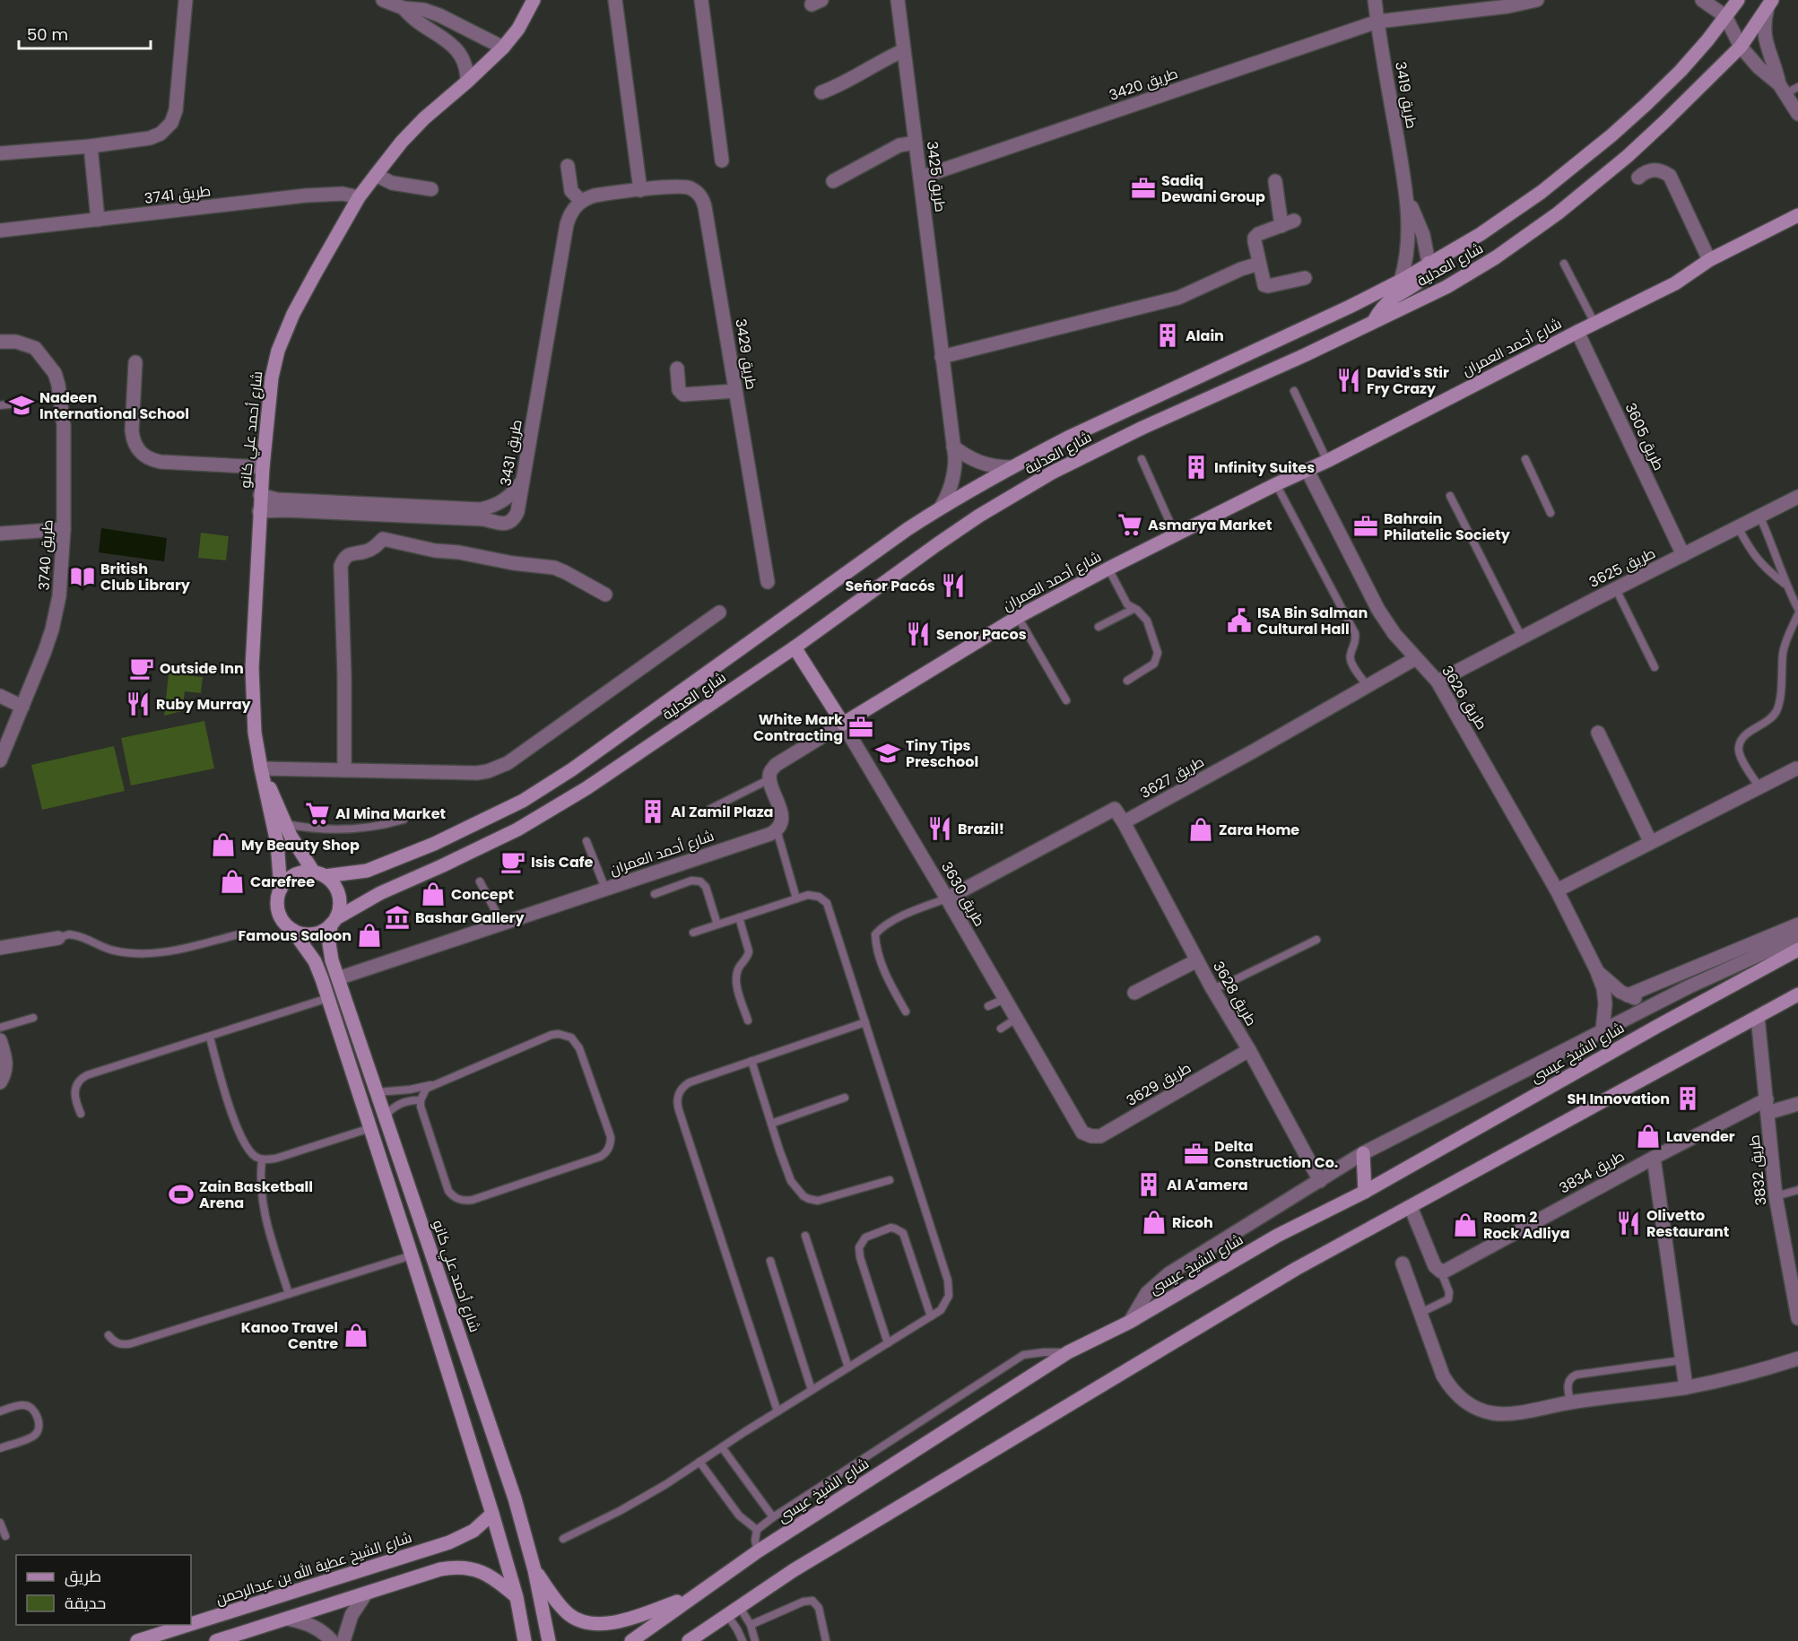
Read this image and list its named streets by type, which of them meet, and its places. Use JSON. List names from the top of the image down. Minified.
{"streets":{"main road":["شارع العدلية","شارع أحمد العمران","شارع أحمد علي كانو","طريق 3630","شارع الشيخ عيسى","شارع الشيخ عطية الله بن عبدالرحمن"],"street":["طريق 3420","طريق 3419","طريق 3425","طريق 3741","طريق 3429","طريق 3605","طريق 3431","طريق 3740","طريق 3625","طريق 3626","طريق 3627","طريق 3628","طريق 3629","طريق 3832","طريق 3834"]},"crossings":[["طريق 3420","طريق 3419"],["طريق 3420","طريق 3425"],["طريق 3419","شارع العدلية"],["طريق 3425","شارع العدلية"],["طريق 3741","شارع أحمد علي كانو"],["شارع العدلية","شارع أحمد علي كانو"],["شارع العدلية","طريق 3630"],["شارع أحمد العمران","شارع أحمد علي كانو"],["شارع أحمد العمران","طريق 3605"],["شارع أحمد العمران","طريق 3626"],["شارع أحمد العمران","طريق 3630"],["شارع أحمد علي كانو","طريق 3431"],["طريق 3605","طريق 3625"],["طريق 3625","طريق 3626"],["طريق 3626","طريق 3627"],["طريق 3627","طريق 3628"],["طريق 3630","طريق 3629"],["طريق 3628","طريق 3629"],["طريق 3832","طريق 3834"]],"places":{"office":["Sadiq Dewani Group","Bahrain Philatelic Society","White Mark Contracting","Delta Construction Co."],"building":["Alain","Infinity Suites","Al Zamil Plaza","SH Innovation","Al A'amera"],"restaurant":["David's Stir Fry Crazy","Señor Pacós","Senor Pacos","Ruby Murray","Brazil!","Olivetto Restaurant"],"school or university":["Nadeen International School","Tiny Tips Preschool"],"supermarket":["Asmarya Market","Al Mina Market"],"library":["British Club Library"],"public building":["ISA Bin Salman Cultural Hall"],"cafe":["Outside Inn","Isis Cafe"],"shop":["Zara Home","My Beauty Shop","Carefree","Concept","Famous Saloon","Lavender","Ricoh","Room 2 Rock Adliya","Kanoo Travel Centre"],"museum":["Bashar Gallery"],"sports":["Zain Basketball Arena"]},"legend":["طريق","حديقة"],"scale_bar":"50 m"}
